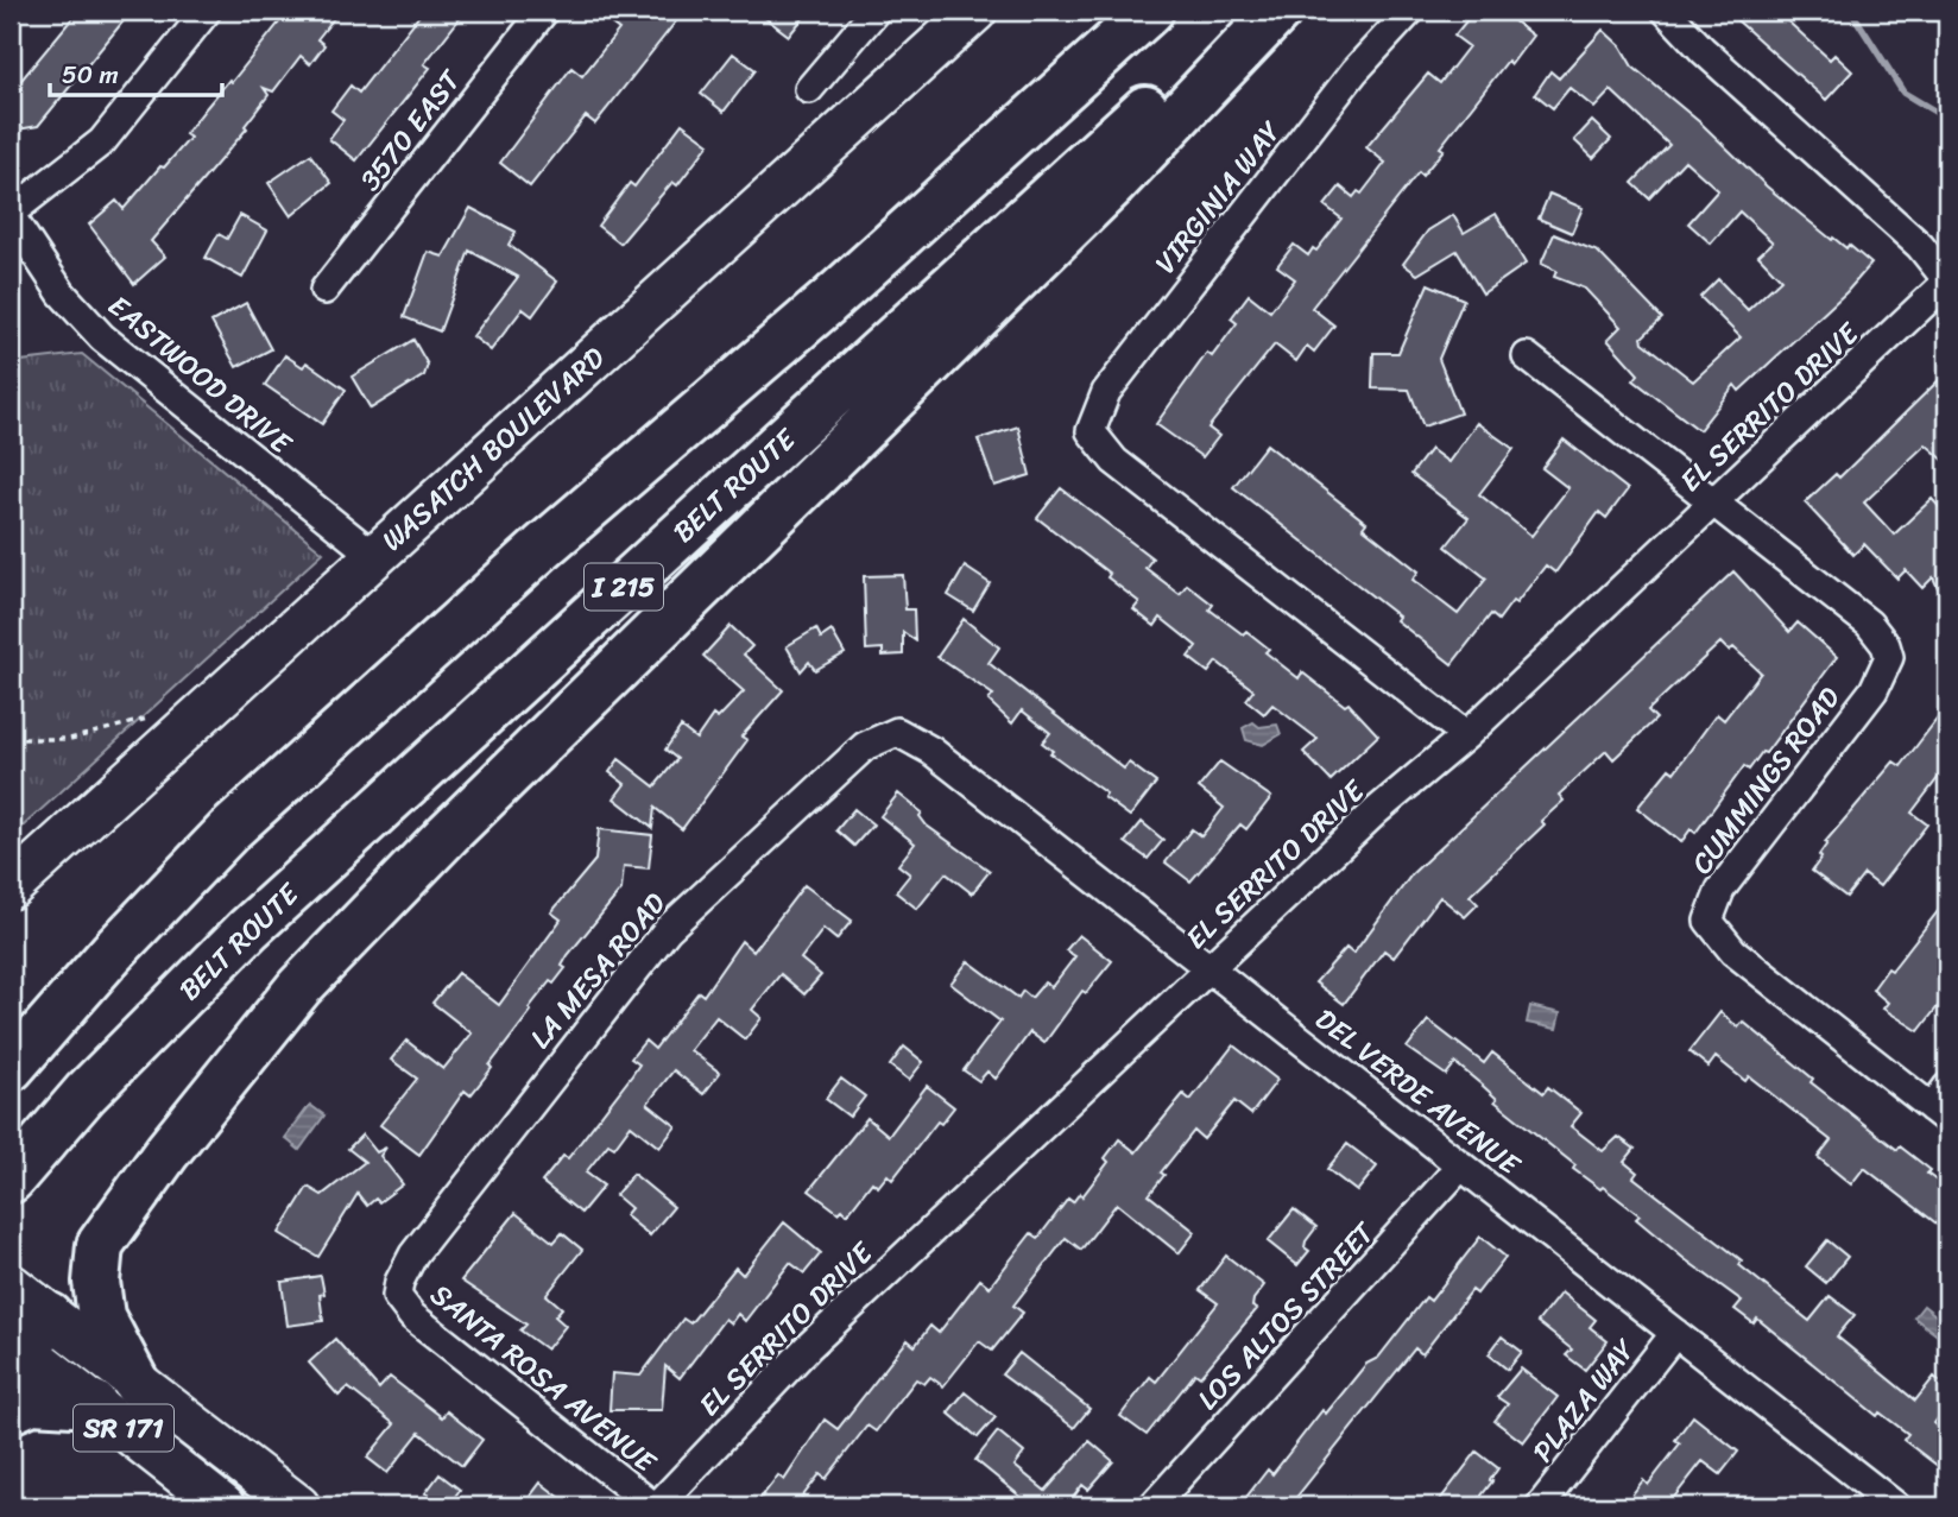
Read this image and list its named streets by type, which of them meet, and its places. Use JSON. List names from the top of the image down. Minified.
{"streets":{"highway":["BELT ROUTE","I 215"],"main road":["WASATCH BOULEVARD","SR 171"],"street":["3570 EAST","VIRGINIA WAY","EASTWOOD DRIVE","EL SERRITO DRIVE","CUMMINGS ROAD","LA MESA ROAD","DEL VERDE AVENUE","LOS ALTOS STREET","SANTA ROSA AVENUE","PLAZA WAY"]},"crossings":[["VIRGINIA WAY","EL SERRITO DRIVE"],["EASTWOOD DRIVE","WASATCH BOULEVARD"],["EL SERRITO DRIVE","CUMMINGS ROAD"],["EL SERRITO DRIVE","DEL VERDE AVENUE"],["EL SERRITO DRIVE","SANTA ROSA AVENUE"],["LA MESA ROAD","DEL VERDE AVENUE"],["LA MESA ROAD","SANTA ROSA AVENUE"],["DEL VERDE AVENUE","LOS ALTOS STREET"],["DEL VERDE AVENUE","PLAZA WAY"]],"scale_bar":"50 m"}
